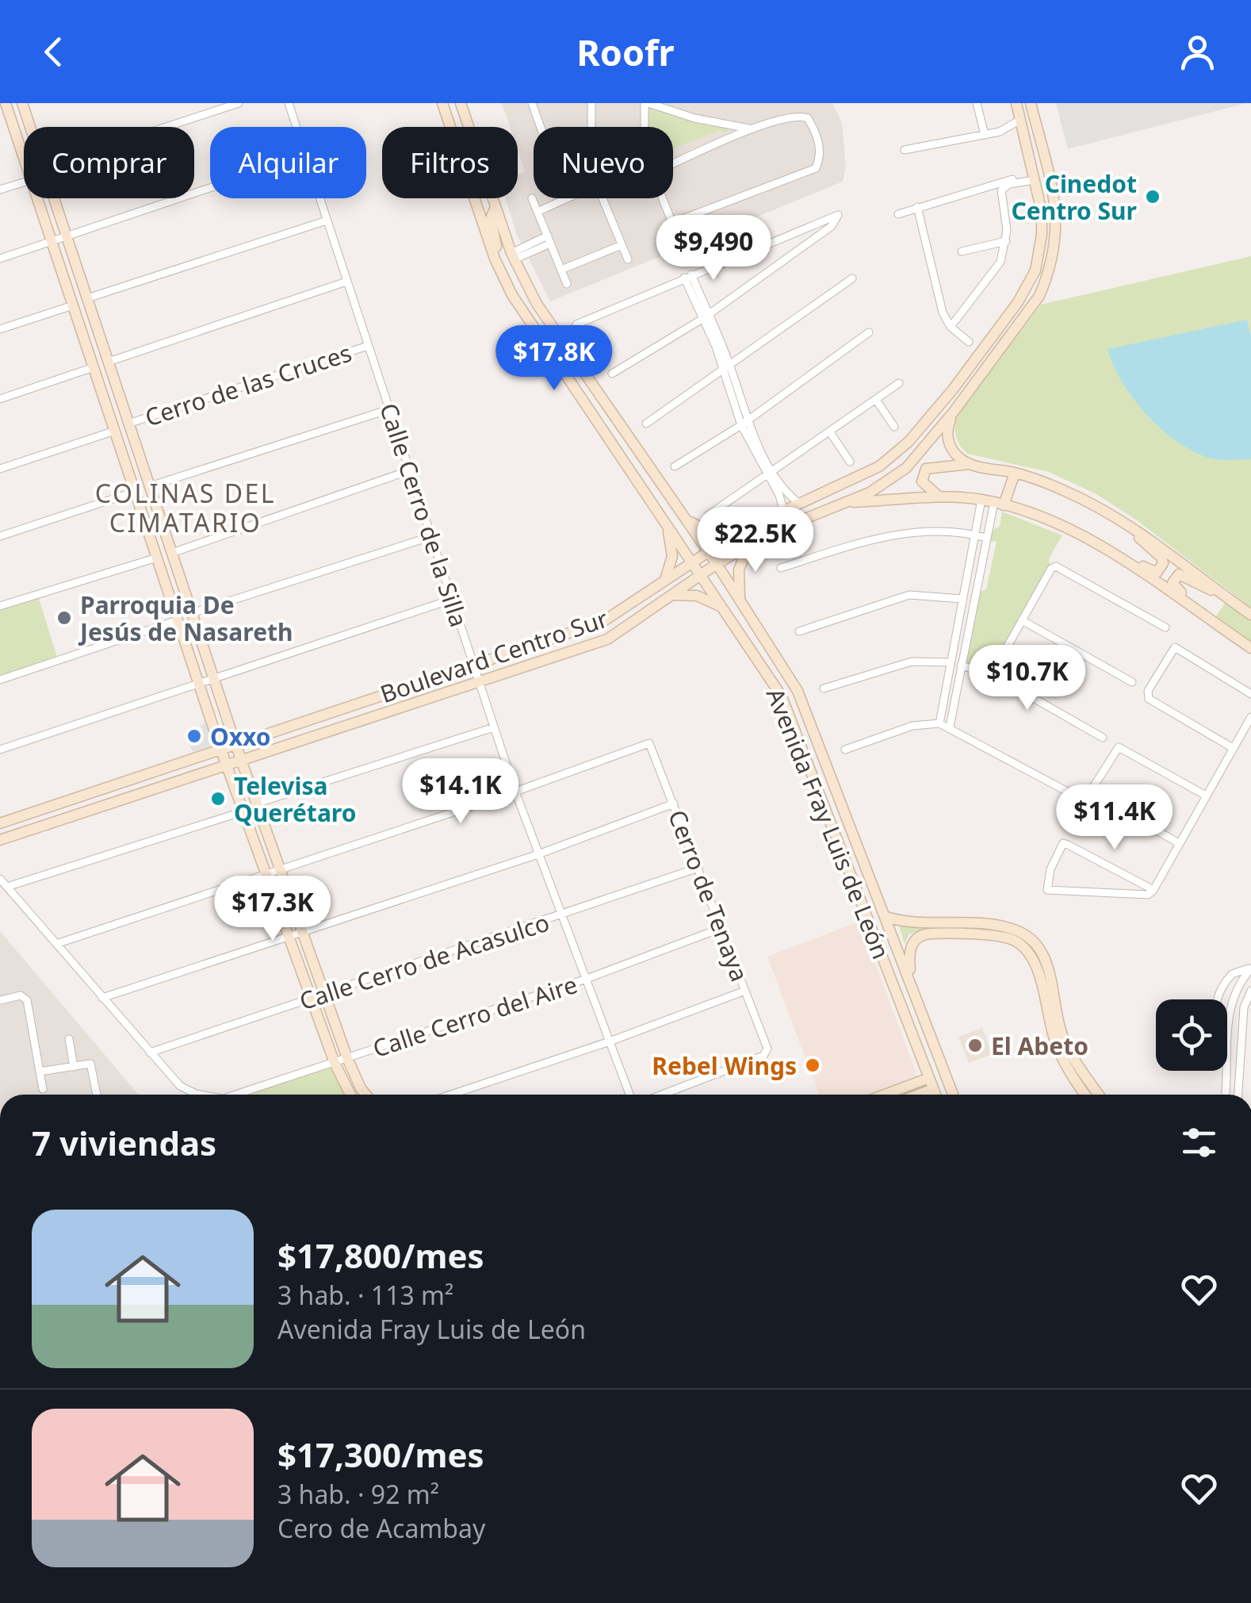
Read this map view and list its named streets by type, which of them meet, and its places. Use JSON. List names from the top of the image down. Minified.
{"streets":{"street":["Cerro de las Cruces","Calle Cerro de la Silla","Boulevard Centro Sur","Avenida Fray Luis de León","Cerro de Tenaya","Calle Cerro de Acasulco","Calle Cerro del Aire"]},"crossings":[["Cerro de las Cruces","Calle Cerro de la Silla"],["Calle Cerro de la Silla","Boulevard Centro Sur"],["Calle Cerro de la Silla","Cerro de Tenaya"],["Calle Cerro de la Silla","Calle Cerro de Acasulco"],["Calle Cerro de la Silla","Calle Cerro del Aire"],["Boulevard Centro Sur","Avenida Fray Luis de León"],["Cerro de Tenaya","Calle Cerro de Acasulco"],["Cerro de Tenaya","Calle Cerro del Aire"]],"districts":["COLINAS DEL CIMATARIO"],"places":["Cinedot Centro Sur","Parroquia De Jesús de Nasareth","Oxxo","Televisa Querétaro","El Abeto","Rebel Wings"],"page":{"header":"Roofr","chip":["Comprar","Alquilar","Filtros","Nuevo"],"price":["$9,490","$17.8K","$22.5K","$10.7K","$14.1K","$11.4K","$17.3K"],"heading":"7 viviendas","list":[{"name":"$17,800/mes","note":"3 hab. · 113 m² · Avenida Fray Luis de León"},{"name":"$17,300/mes","note":"3 hab. · 92 m² · Cero de Acambay"}]}}
